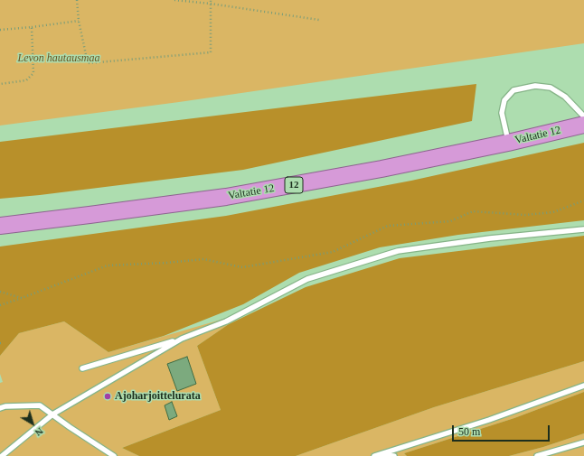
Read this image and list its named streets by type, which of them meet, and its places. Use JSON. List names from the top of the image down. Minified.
{"streets":{"highway":["Valtatie 12","12"]},"parks":["Levon hautausmaa"],"places":["Ajoharjoittelurata"],"scale_bar":"50 m","north":"bottom right"}
